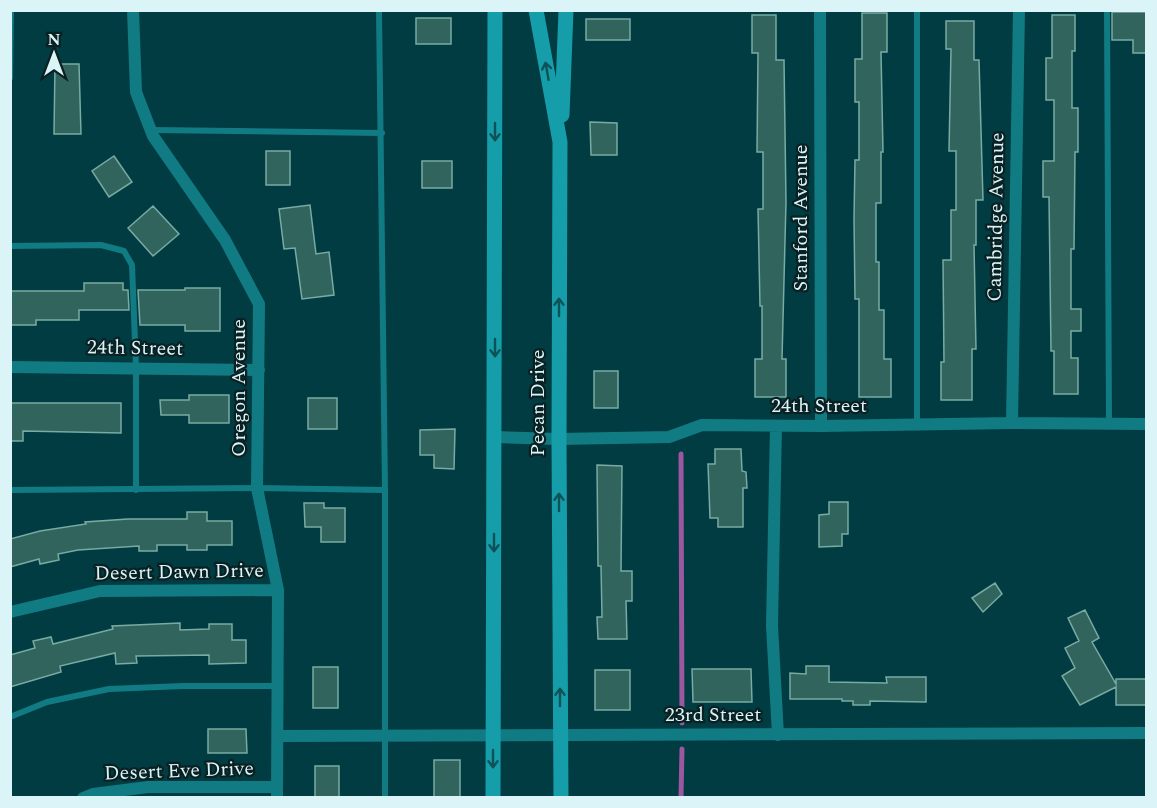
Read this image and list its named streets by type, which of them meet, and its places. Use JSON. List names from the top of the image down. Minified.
{"streets":{"main road":["Pecan Drive"],"street":["Cambridge Avenue","Stanford Avenue","24th Street","Oregon Avenue","Desert Dawn Drive","23rd Street","Desert Eve Drive"]},"crossings":[["Cambridge Avenue","24th Street"],["Stanford Avenue","24th Street"],["24th Street","Oregon Avenue"],["24th Street","Pecan Drive"],["Oregon Avenue","Desert Dawn Drive"],["Oregon Avenue","23rd Street"],["Oregon Avenue","Desert Eve Drive"],["Pecan Drive","23rd Street"]],"north":"top"}
